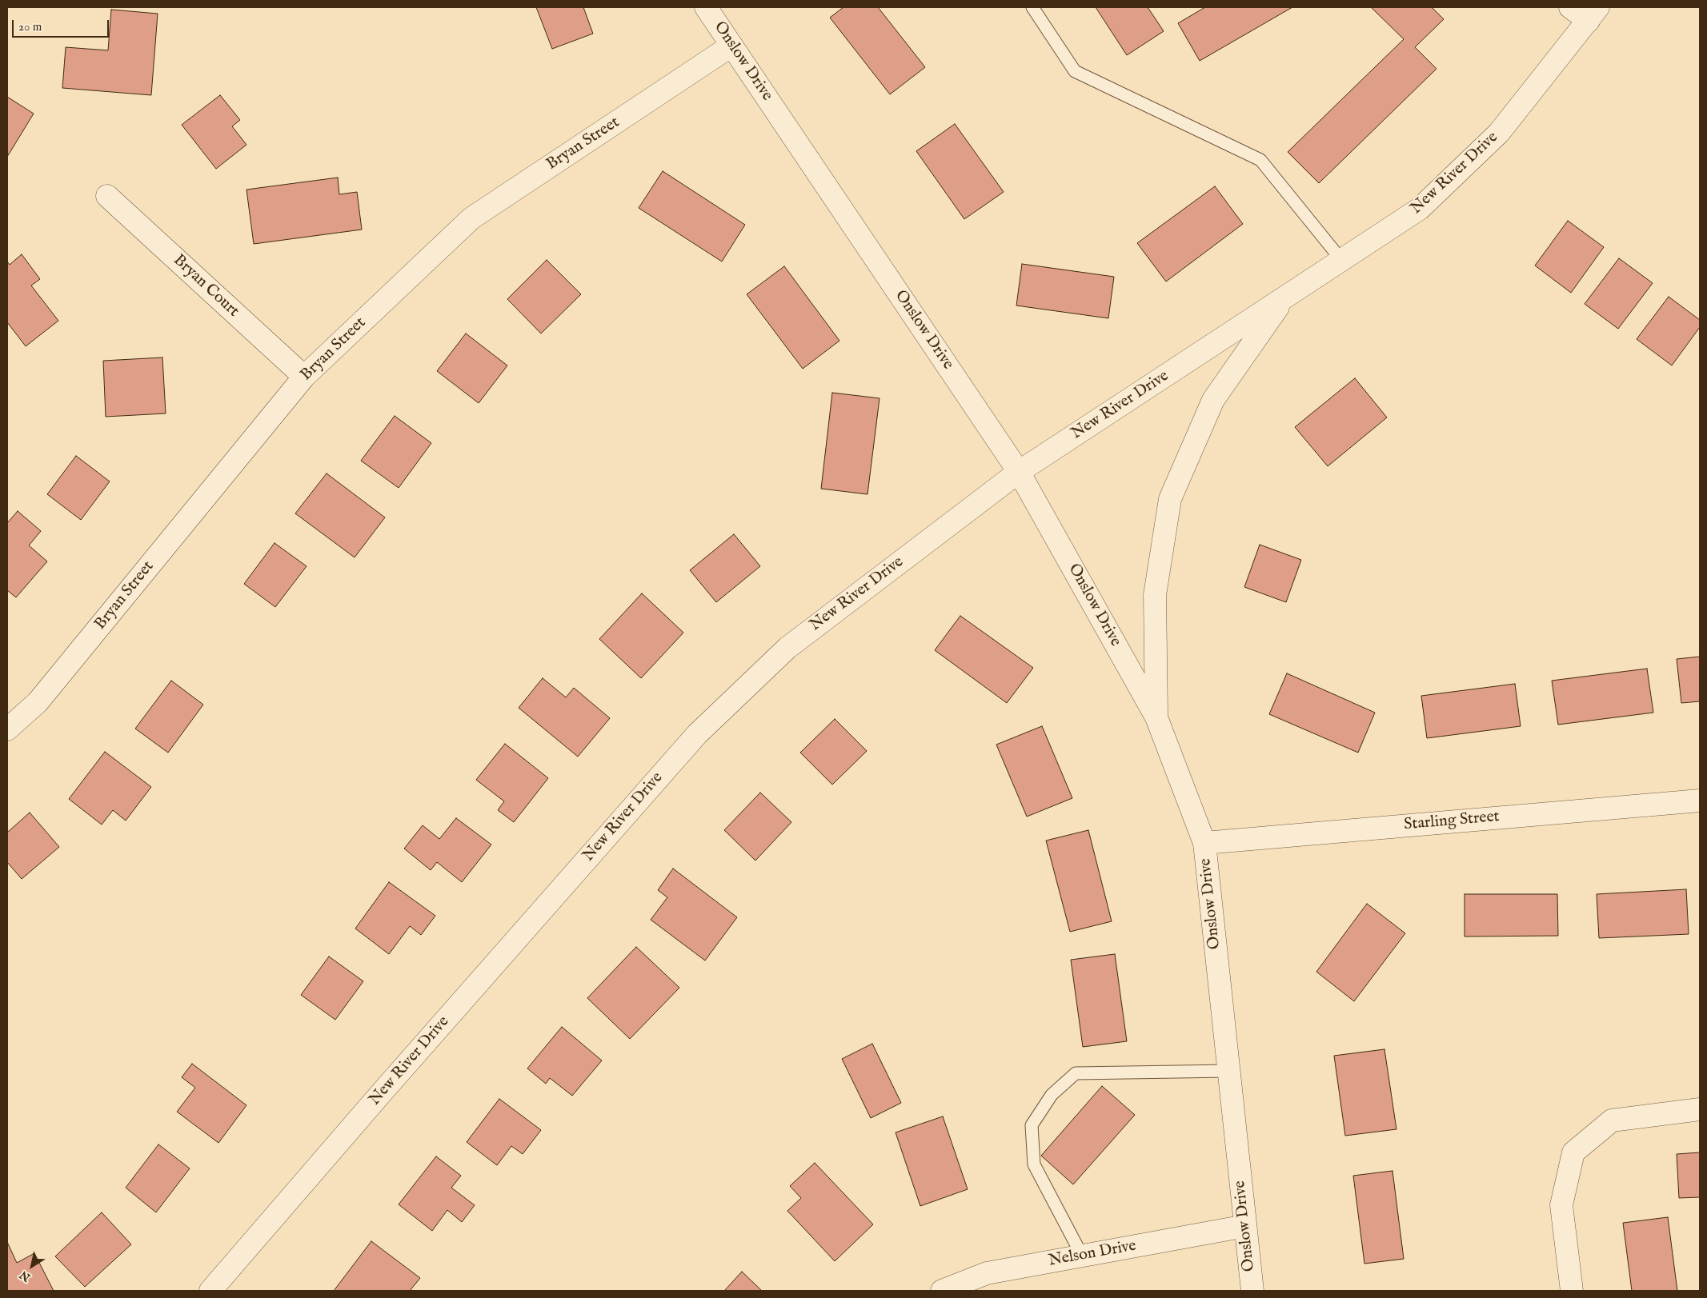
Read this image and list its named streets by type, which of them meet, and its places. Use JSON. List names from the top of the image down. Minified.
{"streets":{"street":["Onslow Drive","Bryan Street","New River Drive","Bryan Court","Starling Street","Nelson Drive"]},"crossings":[["Onslow Drive","Bryan Street"],["Onslow Drive","New River Drive"],["Onslow Drive","Starling Street"],["Onslow Drive","Nelson Drive"],["Bryan Street","Bryan Court"]],"scale_bar":"20 m","north":"bottom left"}
